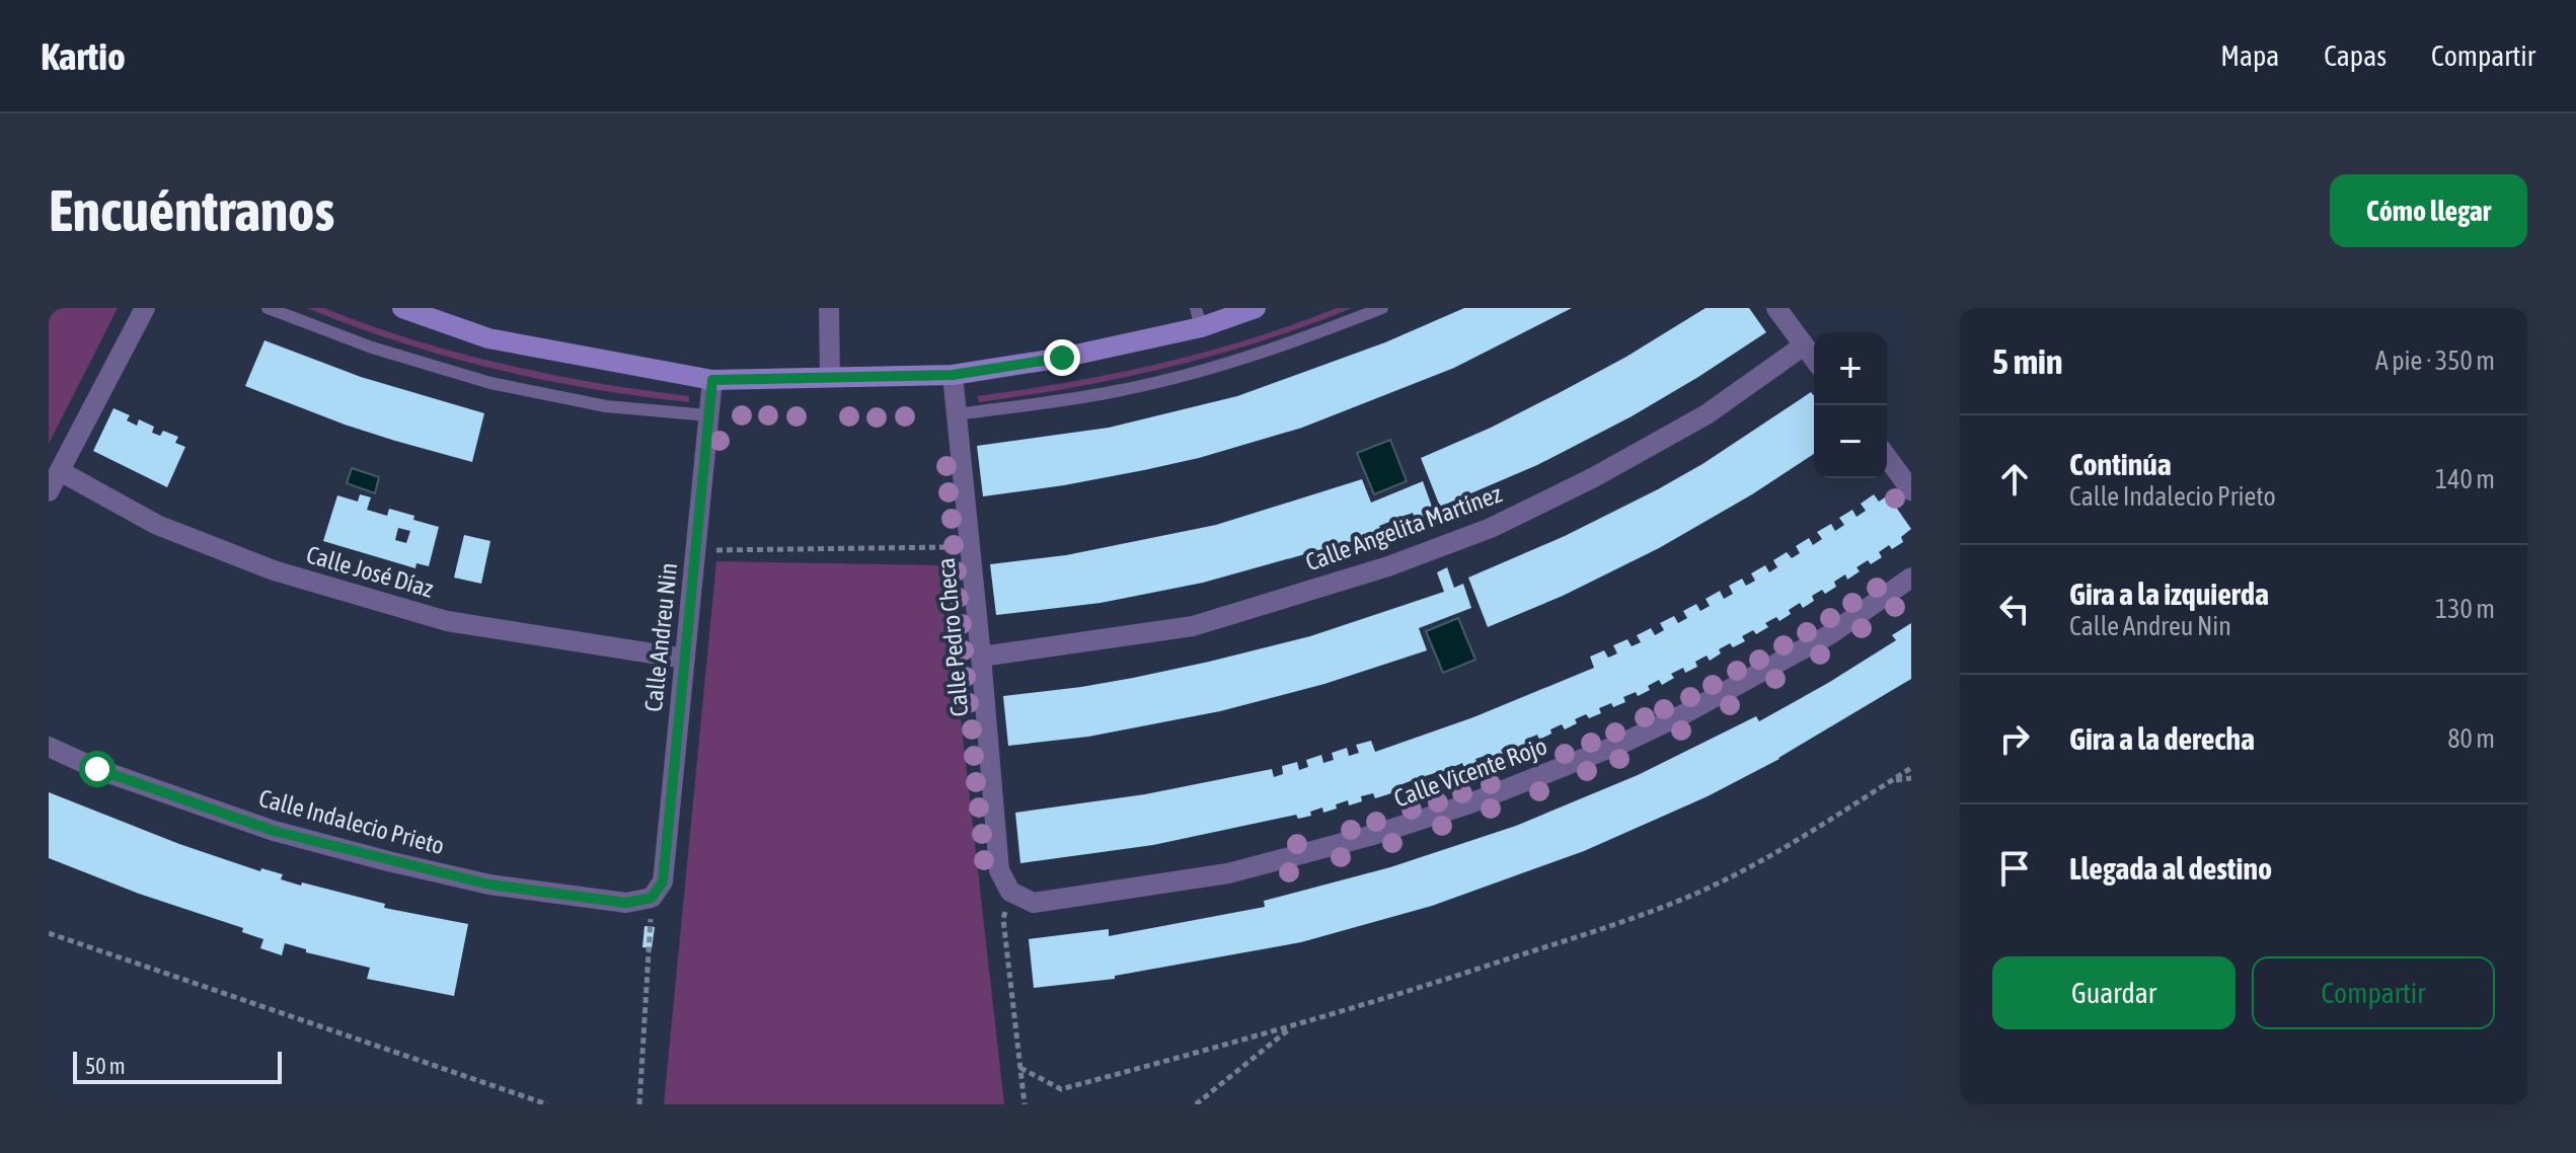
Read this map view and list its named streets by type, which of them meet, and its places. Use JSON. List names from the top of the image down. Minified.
{"streets":{"street":["Calle Angelita Martínez","Calle José Díaz","Calle Andreu Nin","Calle Pedro Checa","Calle Vicente Rojo","Calle Indalecio Prieto"]},"crossings":[["Calle Angelita Martínez","Calle Pedro Checa"],["Calle José Díaz","Calle Andreu Nin"],["Calle Andreu Nin","Calle Indalecio Prieto"],["Calle Pedro Checa","Calle Vicente Rojo"]],"scale_bar":"50 m","page":{"header":"Kartio","nav":["Mapa","Capas","Compartir"],"buttons":["Cómo llegar",["Guardar","Compartir"]],"title":"Encuéntranos","heading":["5 min","A pie · 350 m"],"map_buttons":["+","−"],"list":[["Continúa","Calle Indalecio Prieto","140 m"],["Gira a la izquierda","Calle Andreu Nin","130 m"],["Gira a la derecha","80 m"],"Llegada al destino"],"scale":"50 m"}}
